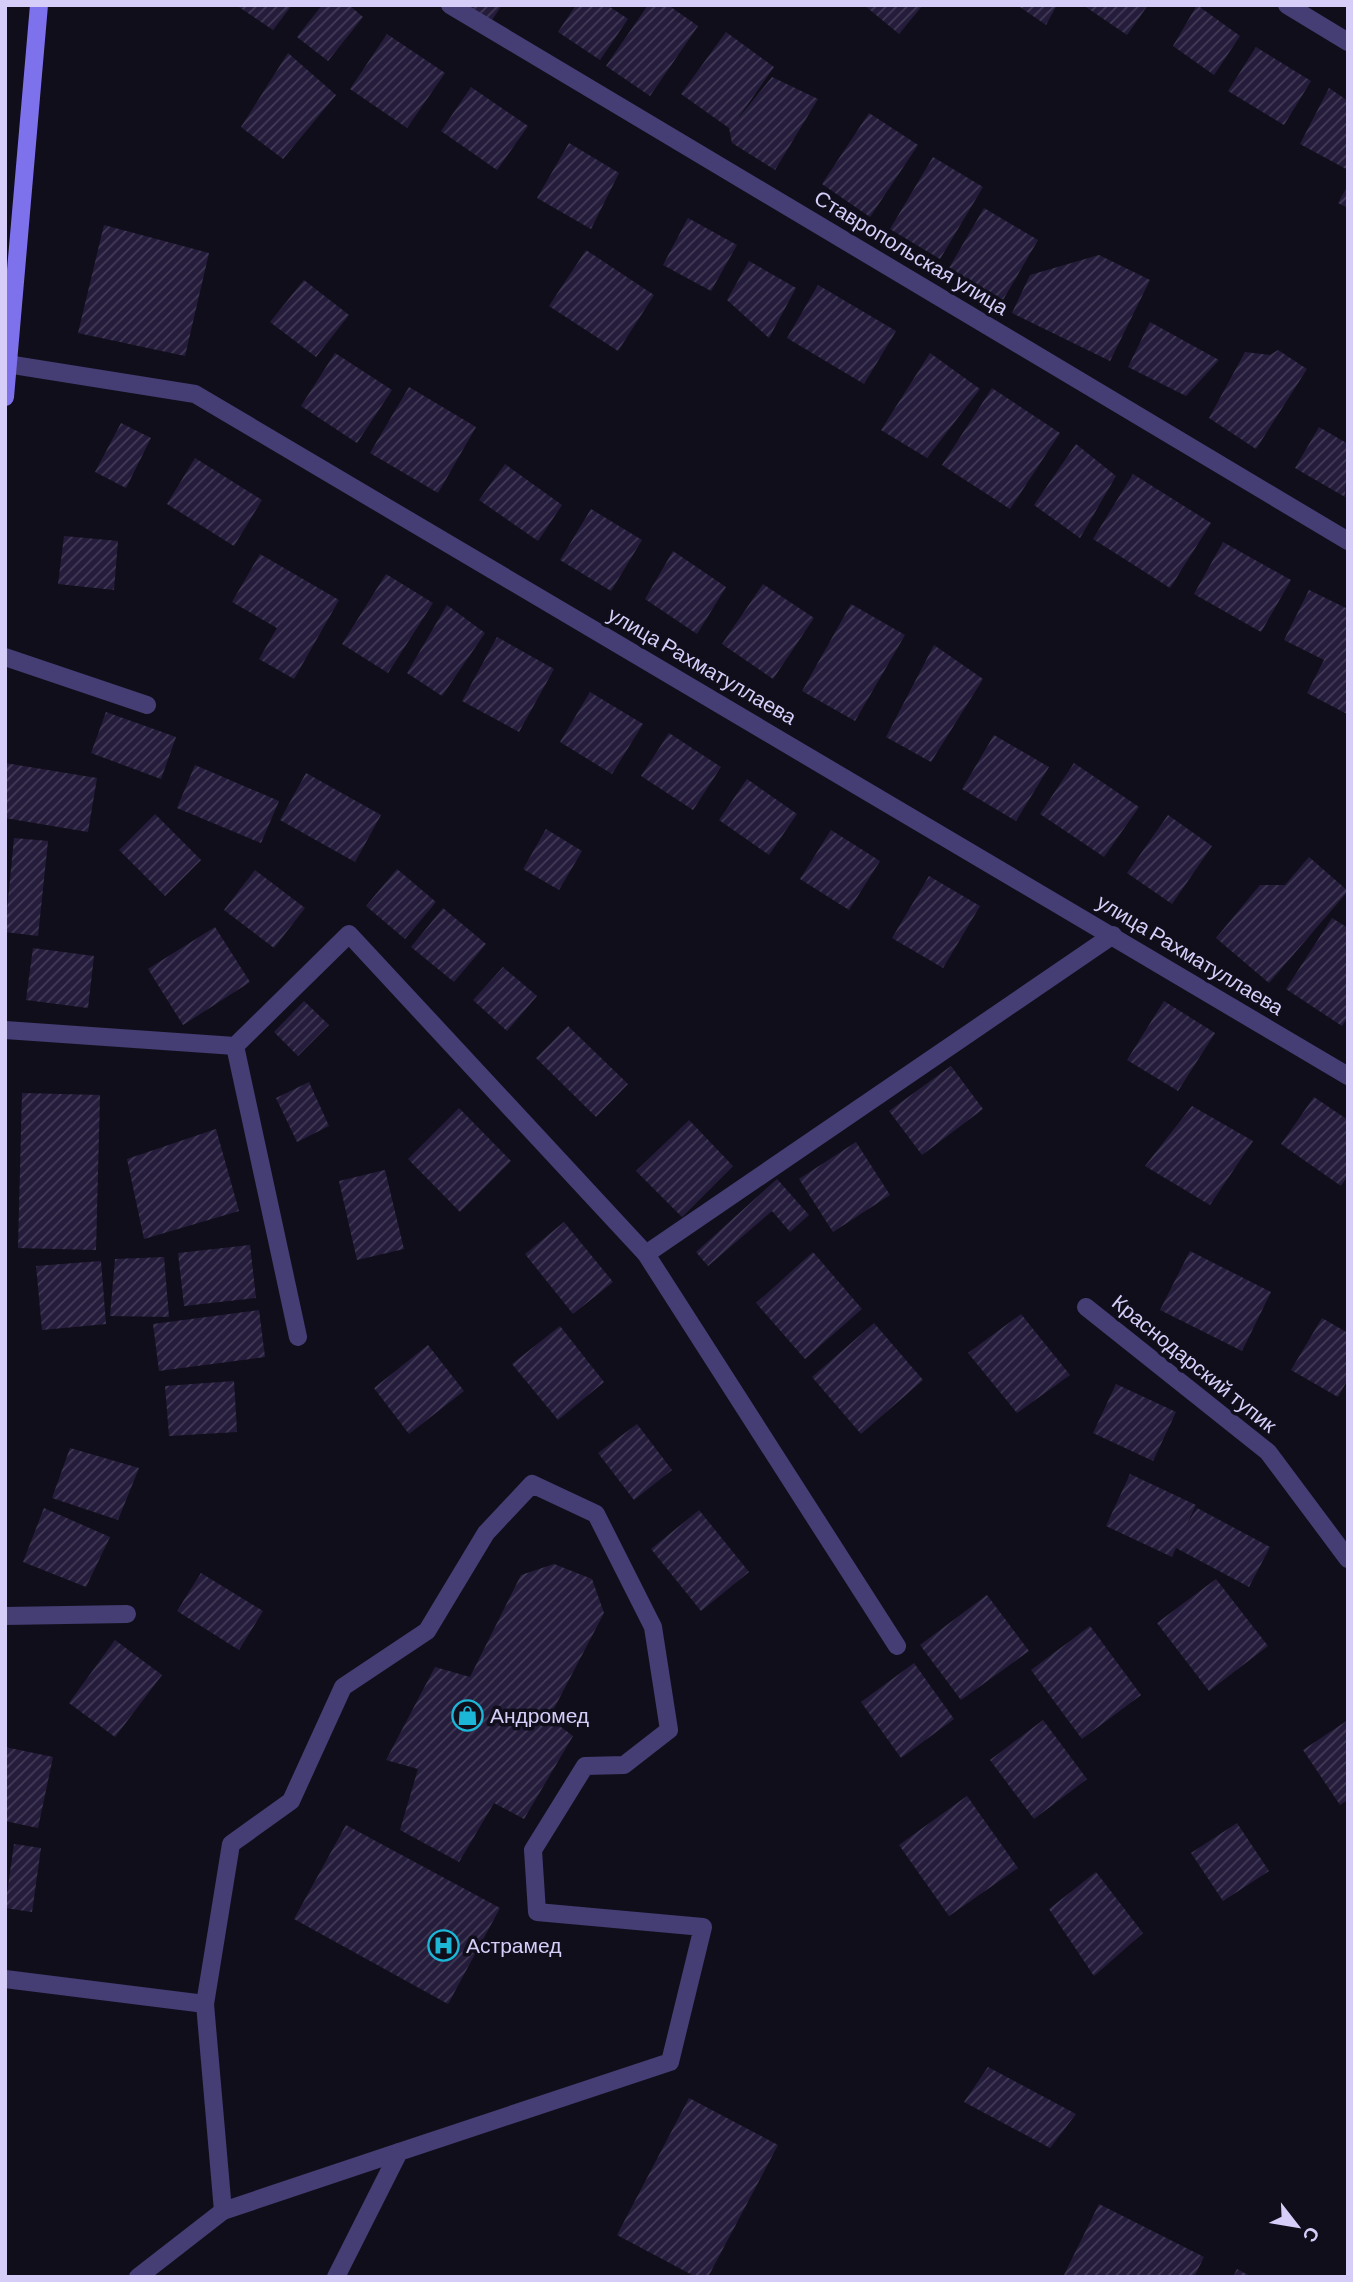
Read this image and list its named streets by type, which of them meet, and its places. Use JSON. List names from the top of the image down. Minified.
{"streets":{"street":["Ставропольская улица","улица Рахматуллаева","Краснодарский тупик"]},"places":{"shop":["Андромед"],"hospital":["Астрамед"]},"north":"bottom right"}
